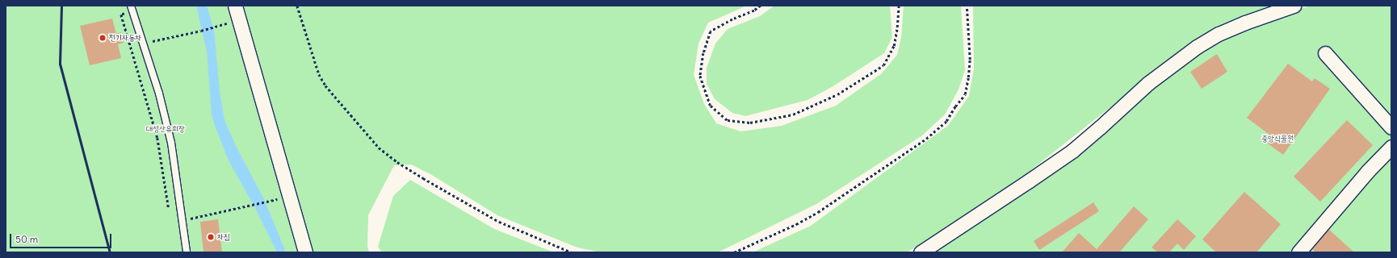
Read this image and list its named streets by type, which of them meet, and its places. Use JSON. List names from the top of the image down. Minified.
{"parks":["대성산유희장","중앙식물원"],"places":["전기자동차","차집"],"scale_bar":"50 m"}
